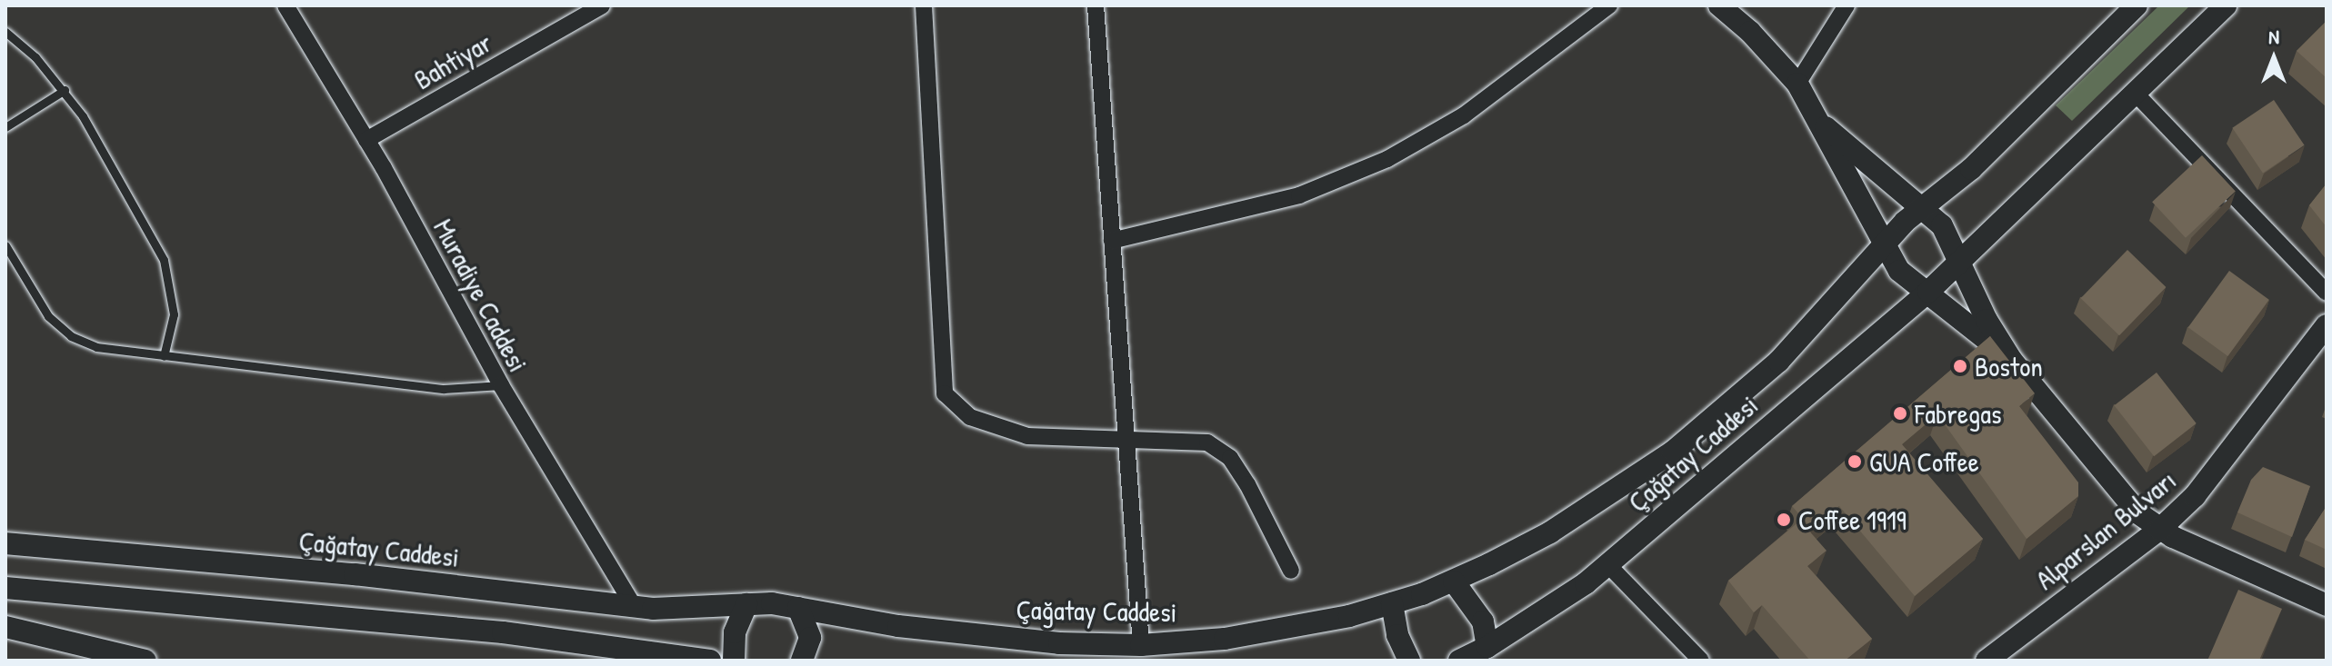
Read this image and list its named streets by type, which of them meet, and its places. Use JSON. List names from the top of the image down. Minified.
{"streets":{"main road":["Çağatay Caddesi","Alparslan Bulvarı"],"street":["Bahtiyar","Muradiye Caddesi"]},"crossings":[["Bahtiyar","Muradiye Caddesi"],["Muradiye Caddesi","Çağatay Caddesi"]],"places":["Boston","Fabregas","GUA Coffee","Coffee 1919"],"north":"top"}
